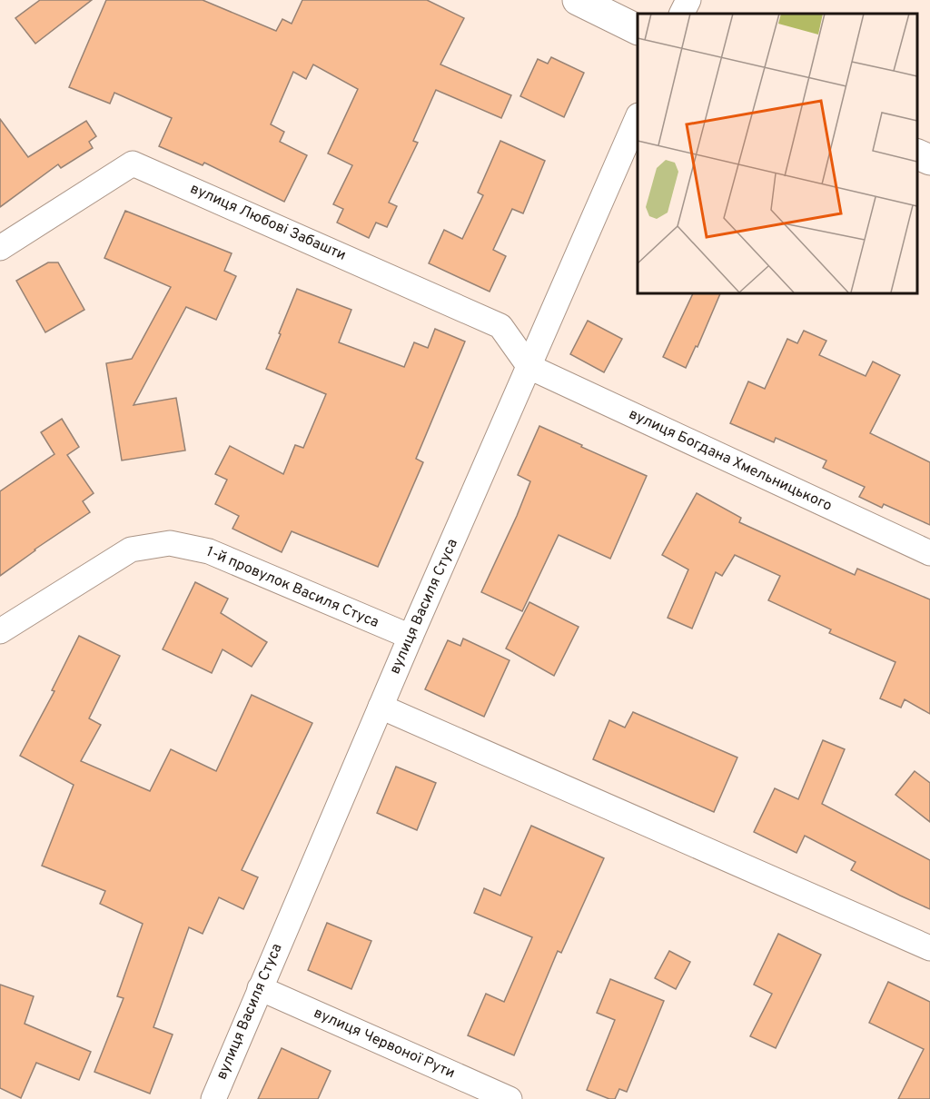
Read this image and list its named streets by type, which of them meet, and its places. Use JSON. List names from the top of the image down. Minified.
{"streets":{"street":["вулиця Любові Забашти","вулиця Богдана Хмельницького","1-й провулок Василя Стуса","вулиця Василя Стуса","вулиця Червоної Рути"]},"crossings":[["вулиця Любові Забашти","вулиця Богдана Хмельницького"],["вулиця Любові Забашти","вулиця Василя Стуса"],["вулиця Богдана Хмельницького","вулиця Василя Стуса"],["1-й провулок Василя Стуса","вулиця Василя Стуса"],["вулиця Василя Стуса","вулиця Червоної Рути"]]}
